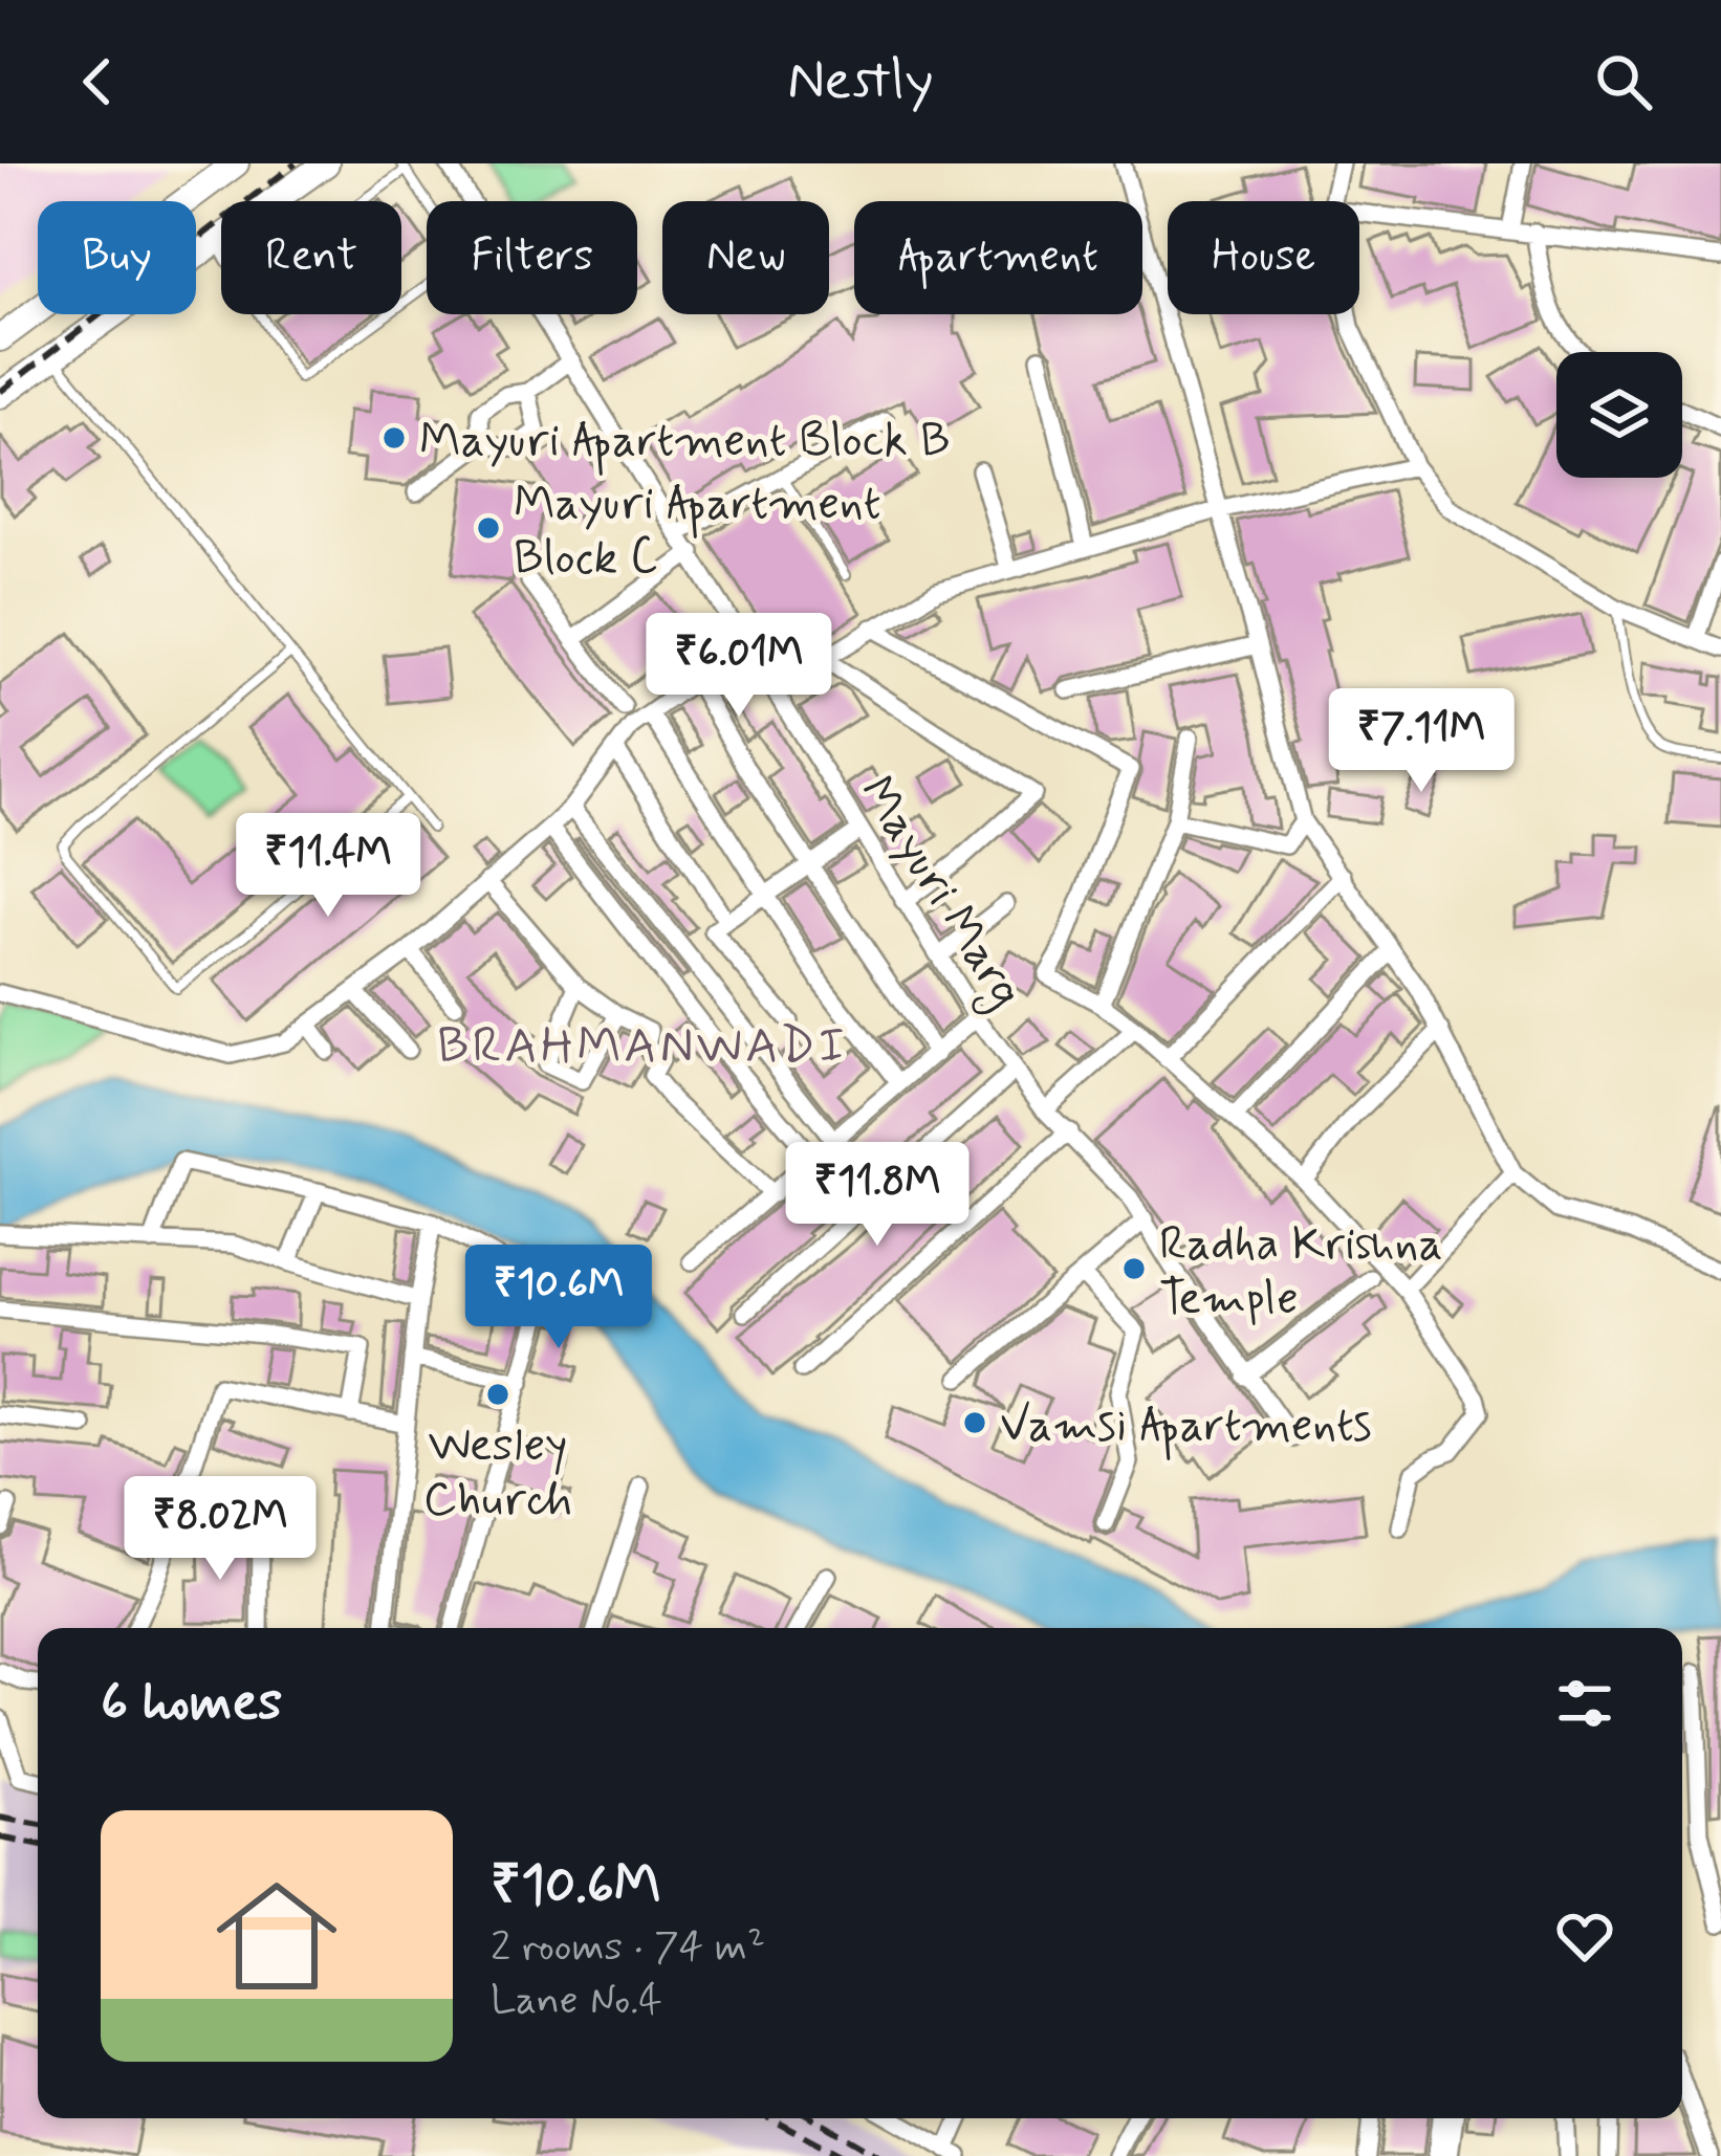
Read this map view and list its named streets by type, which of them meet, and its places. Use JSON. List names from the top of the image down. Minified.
{"streets":{"street":["Mayuri Marg"]},"districts":["BRAHMANWADI"],"places":["Mayuri Apartment Block B","Mayuri Apartment Block C","Radha Krishna Temple","Wesley Church","Vamsi Apartments"],"page":{"header":"Nestly","chip":["Buy","Rent","Filters","New","Apartment","House"],"price":["₹6.01M","₹7.11M","₹11.4M","₹11.8M","₹10.6M","₹8.02M"],"heading":"6 homes","list":[{"name":"₹10.6M","note":"2 rooms · 74 m² · Lane No.4"}]}}
